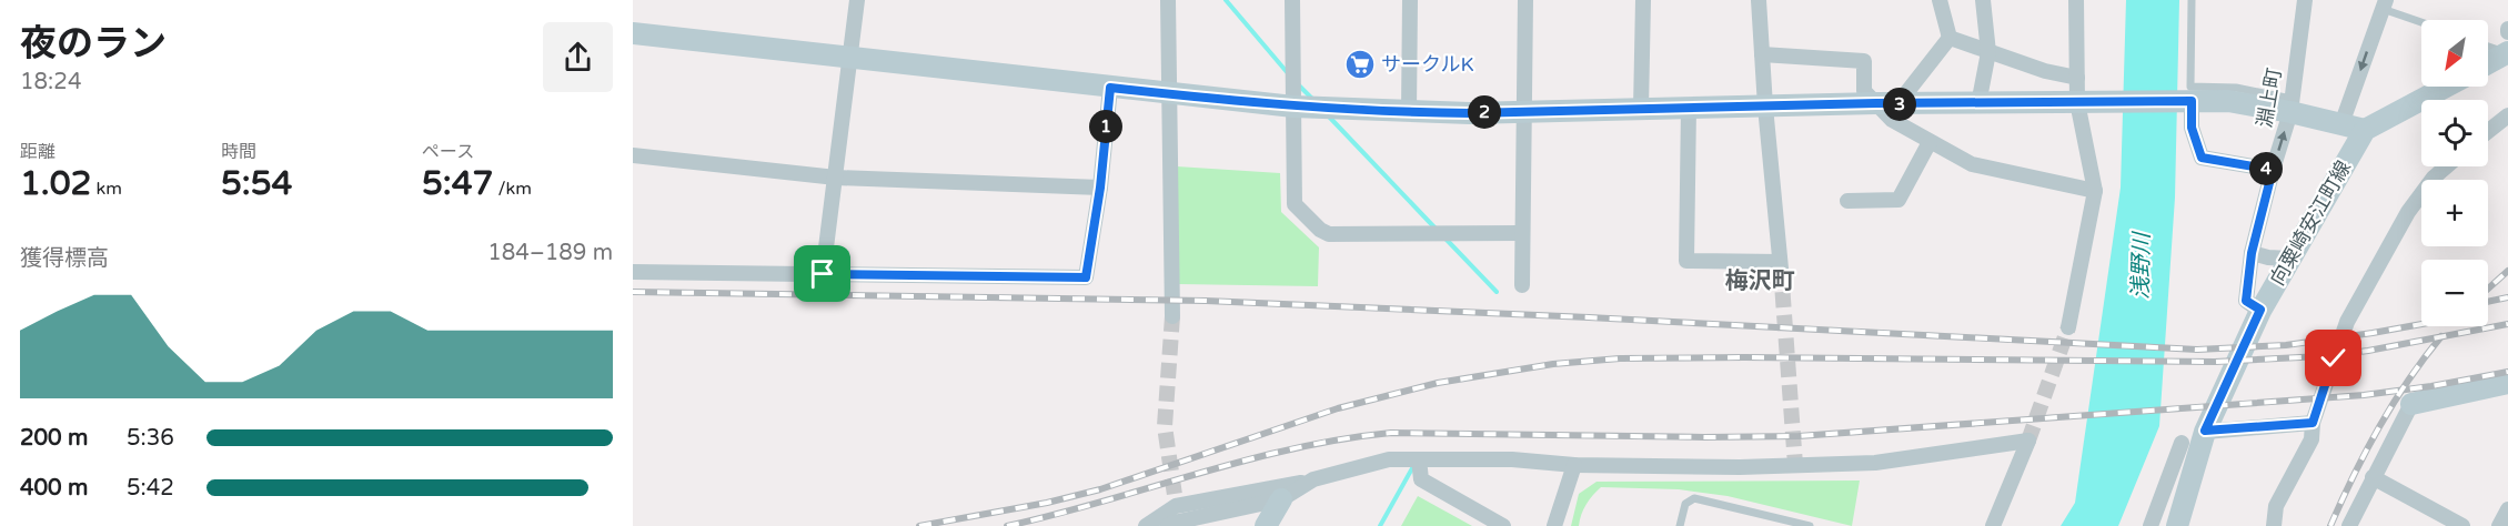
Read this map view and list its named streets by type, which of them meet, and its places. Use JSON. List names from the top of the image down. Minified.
{"streets":{"street":["淵上町","向粟崎安江町線"]},"crossings":[["淵上町","向粟崎安江町線"]],"districts":["梅沢町"],"water":["浅野川"],"places":{"supermarket":["サークルK"]},"north":"bottom left","page":{"heading":["夜のラン","18:24"],"map_buttons":["+","−"],"pins":["3","2","1","4"],"stats":[["距離","1.02 km"],["時間","5:54"],["ペース","5:47 /km"]],"chart":["獲得標高","184–189 m"],"list":[{"name":"200 m","note":"5:36"},{"name":"400 m","note":"5:42"}]}}
